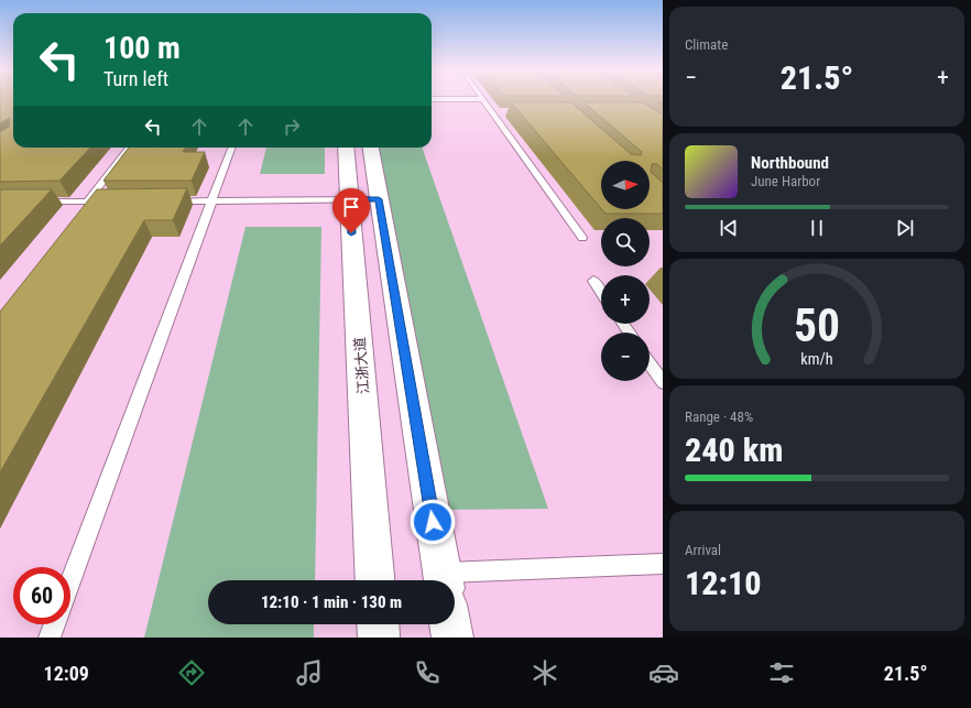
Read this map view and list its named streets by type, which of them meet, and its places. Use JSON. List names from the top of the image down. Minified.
{"streets":{"main road":["江浙大道"]},"north":"right","page":{"tile":["Climate",["Range · 48%","240 km"],["Arrival","12:10"]],"turn":["100 m","Turn left"],"heat":["−","21.5°","+"],"song":["Northbound","June Harbor"],"map_buttons":["+","−"],"limit":"60","trip":"12:10 · 1 min · 130 m","tabs":["12:09","21.5°"],"gauge":["50","km/h"]}}
